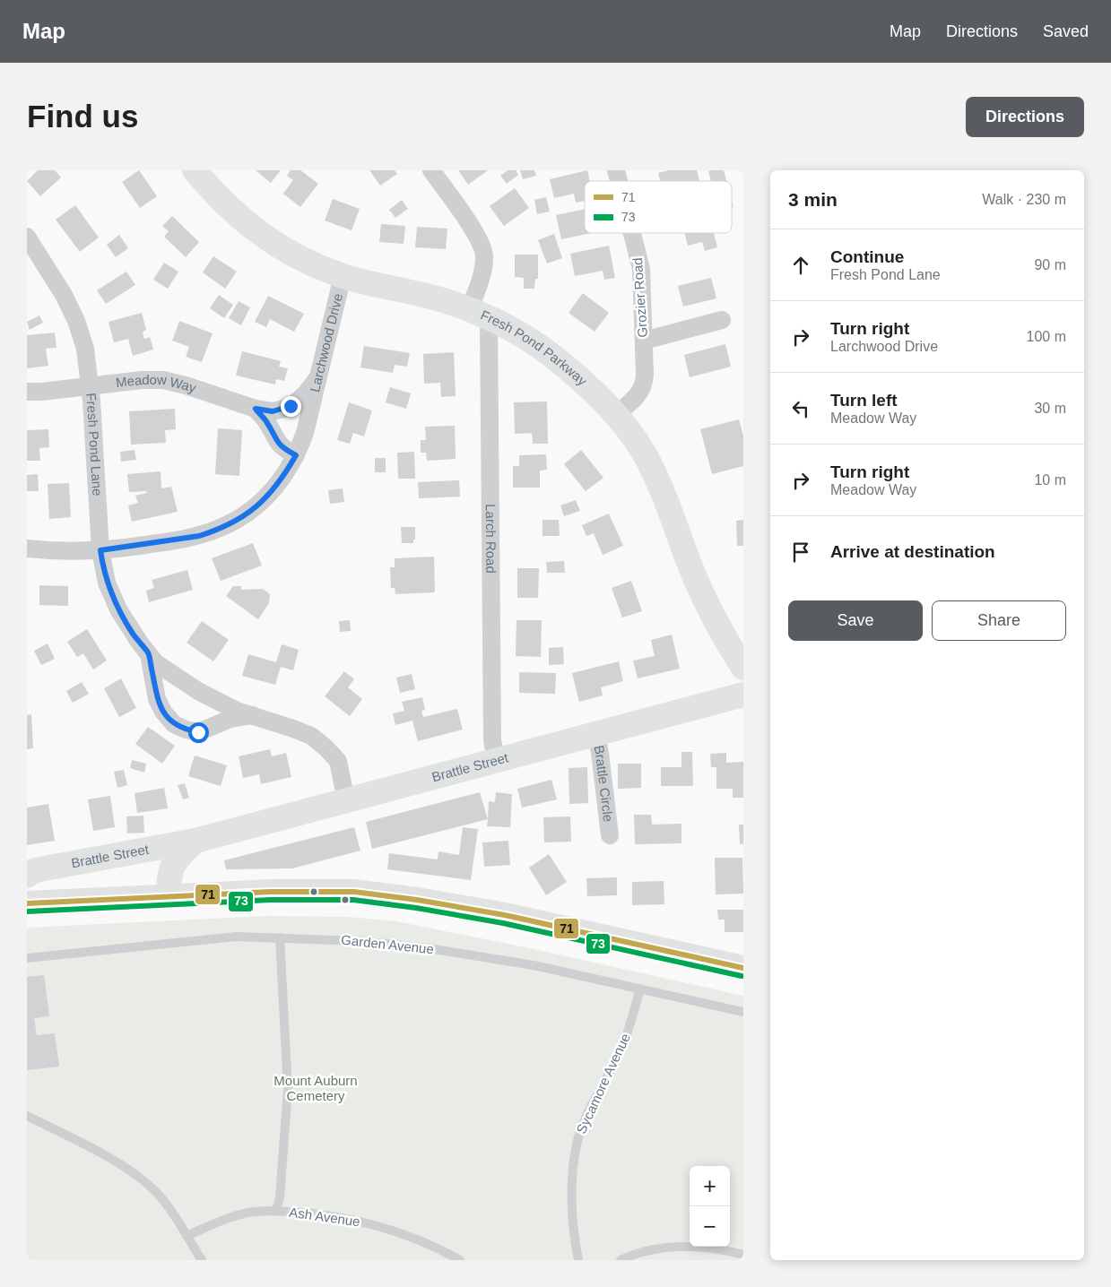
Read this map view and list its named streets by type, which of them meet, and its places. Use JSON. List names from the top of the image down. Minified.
{"streets":{"main road":["Fresh Pond Parkway","Brattle Street"],"street":["Grozier Road","Larchwood Drive","Meadow Way","Fresh Pond Lane","Larch Road","Brattle Circle"],"lane":["Garden Avenue","Sycamore Avenue","Ash Avenue"]},"crossings":[["Grozier Road","Fresh Pond Parkway"],["Larchwood Drive","Fresh Pond Parkway"],["Larchwood Drive","Meadow Way"],["Larchwood Drive","Fresh Pond Lane"],["Fresh Pond Parkway","Larch Road"],["Meadow Way","Fresh Pond Lane"],["Fresh Pond Lane","Brattle Street"],["Larch Road","Brattle Street"],["Brattle Street","Brattle Circle"],["Garden Avenue","Sycamore Avenue"]],"parks":["Mount Auburn Cemetery"],"lines":["transit line 71","transit line 73"],"legend":["71","73"],"page":{"header":"Map","nav":["Map","Directions","Saved"],"buttons":["Directions",["Save","Share"]],"title":"Find us","heading":["3 min","Walk · 230 m"],"list":[["Continue","Fresh Pond Lane","90 m"],["Turn right","Larchwood Drive","100 m"],["Turn left","Meadow Way","30 m"],["Turn right","Meadow Way","10 m"],"Arrive at destination"],"map_buttons":["+","−"]}}
